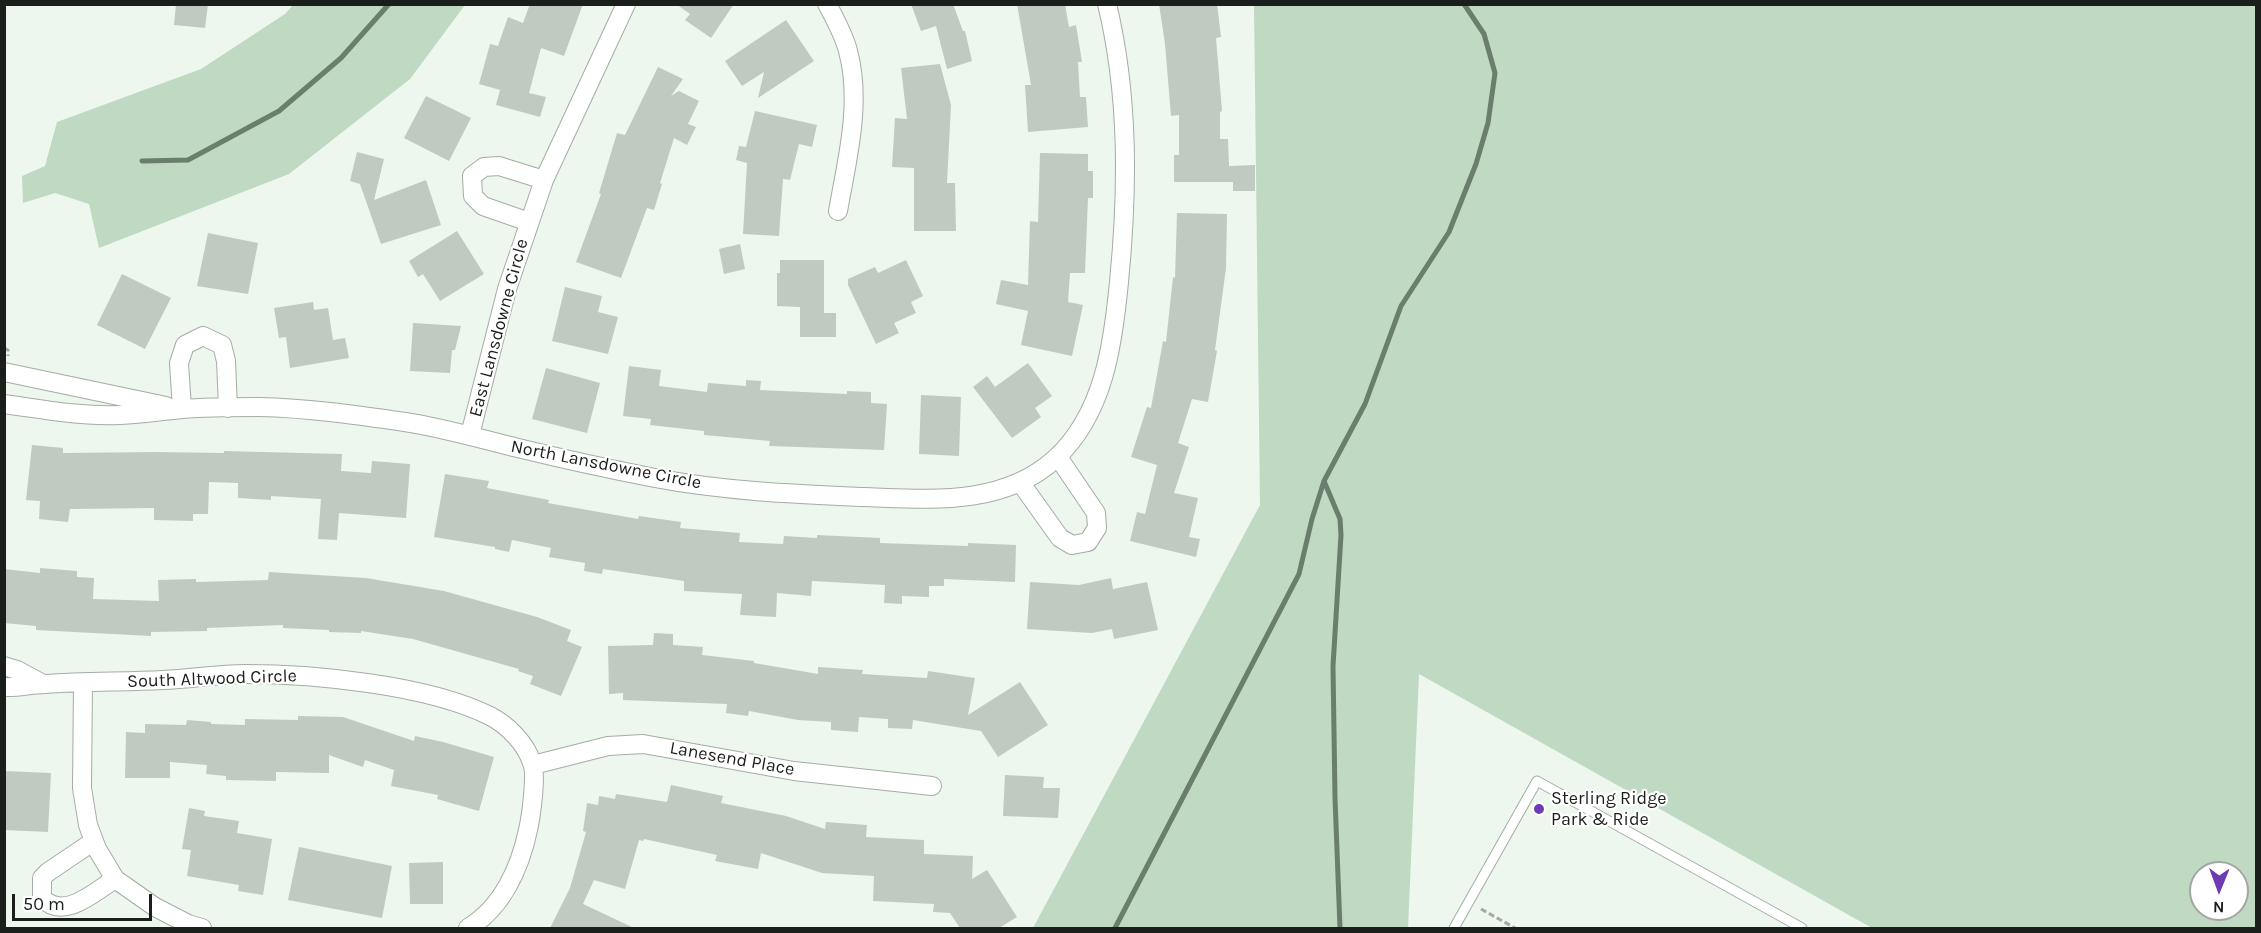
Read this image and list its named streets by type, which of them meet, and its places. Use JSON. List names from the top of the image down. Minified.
{"streets":{"street":["East Lansdowne Circle","North Lansdowne Circle","South Altwood Circle","Lanesend Place"]},"crossings":[["East Lansdowne Circle","North Lansdowne Circle"],["South Altwood Circle","Lanesend Place"]],"places":["Sterling Ridge Park & Ride"],"scale_bar":"50 m","north":"bottom"}
